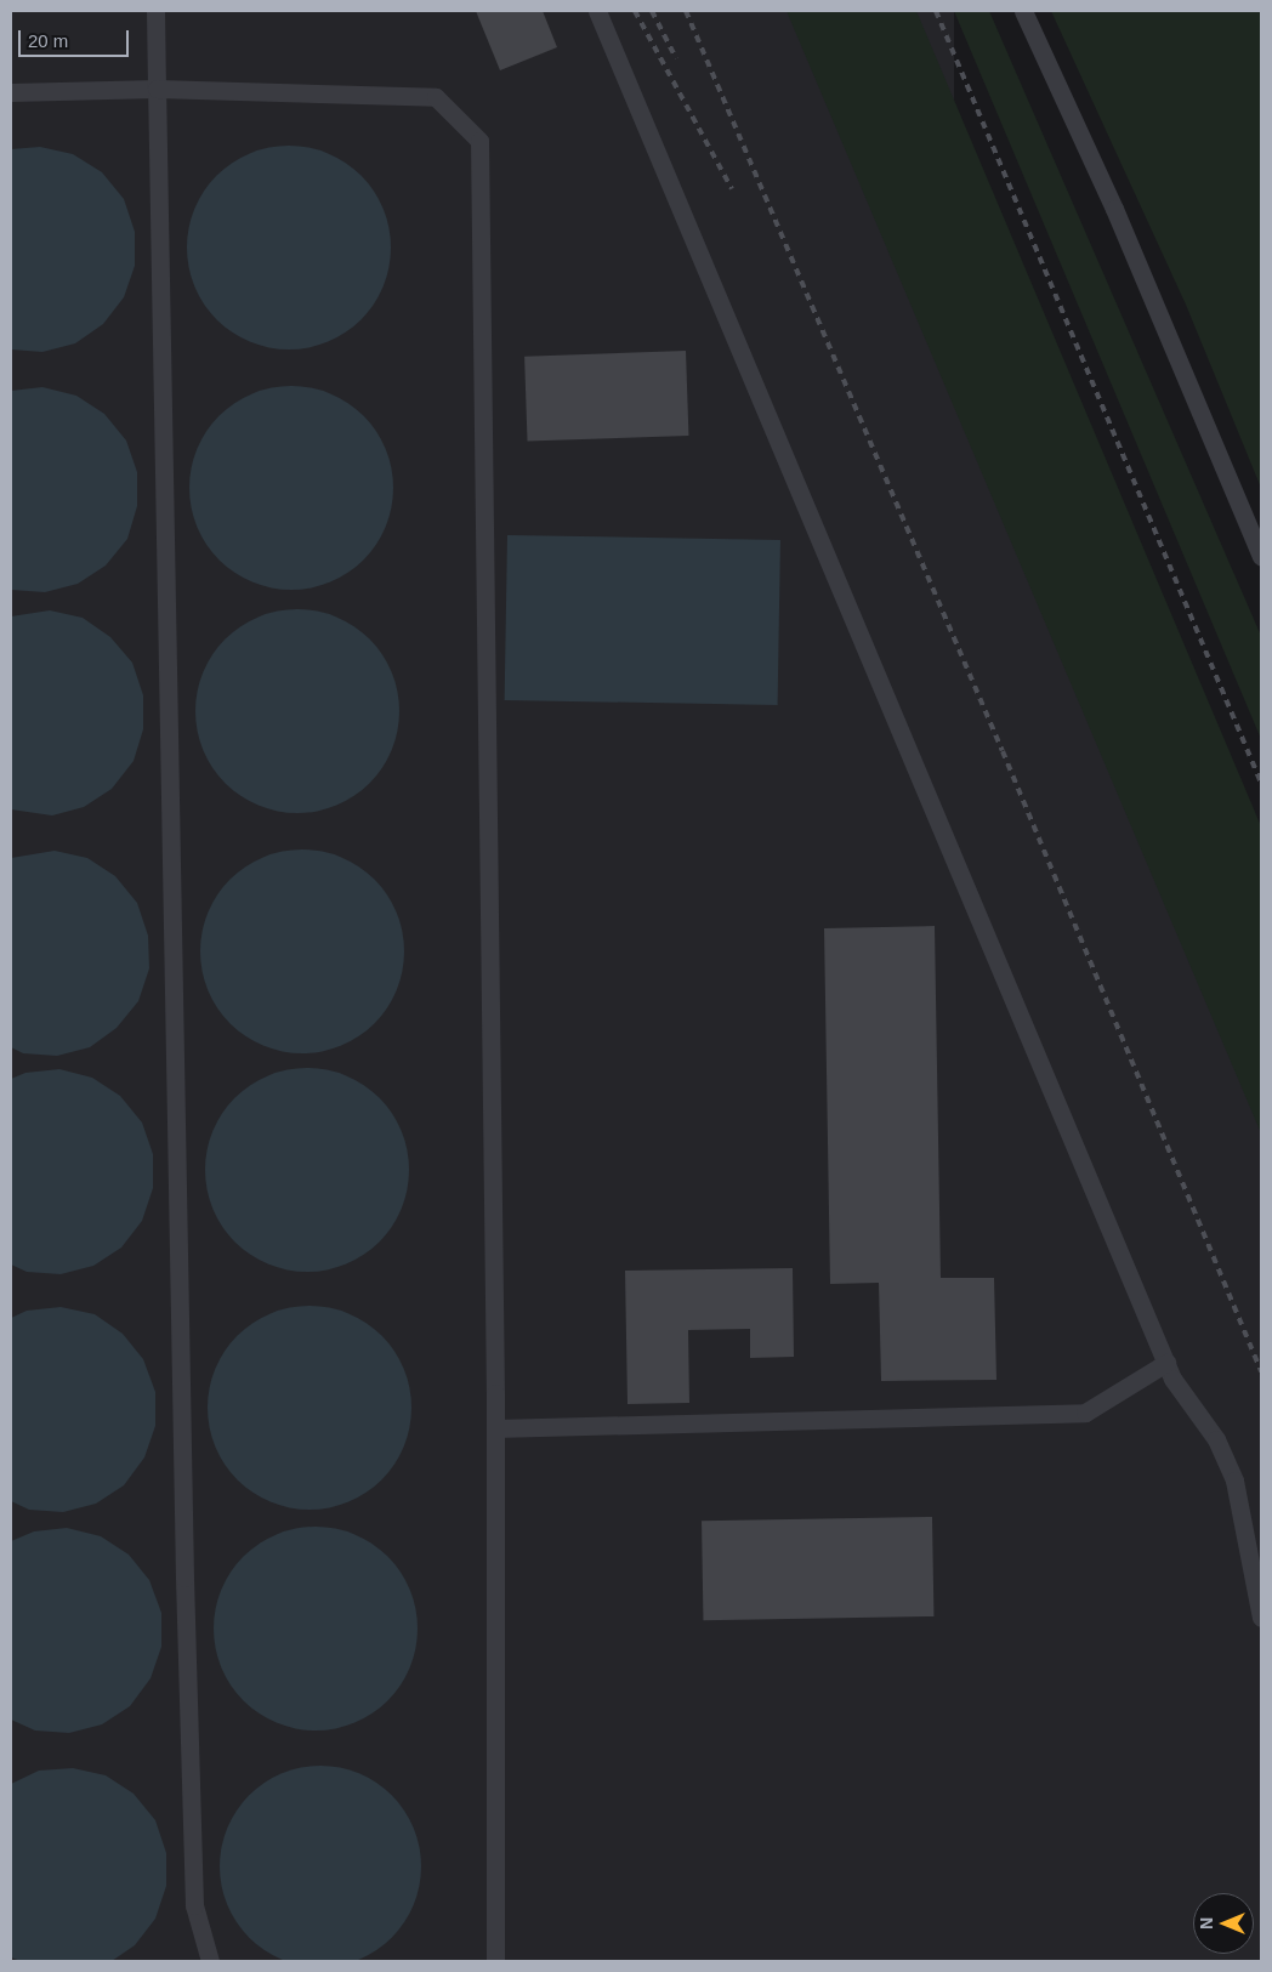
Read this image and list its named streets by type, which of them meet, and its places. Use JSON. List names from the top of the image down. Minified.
{"scale_bar":"20 m","north":"left"}
